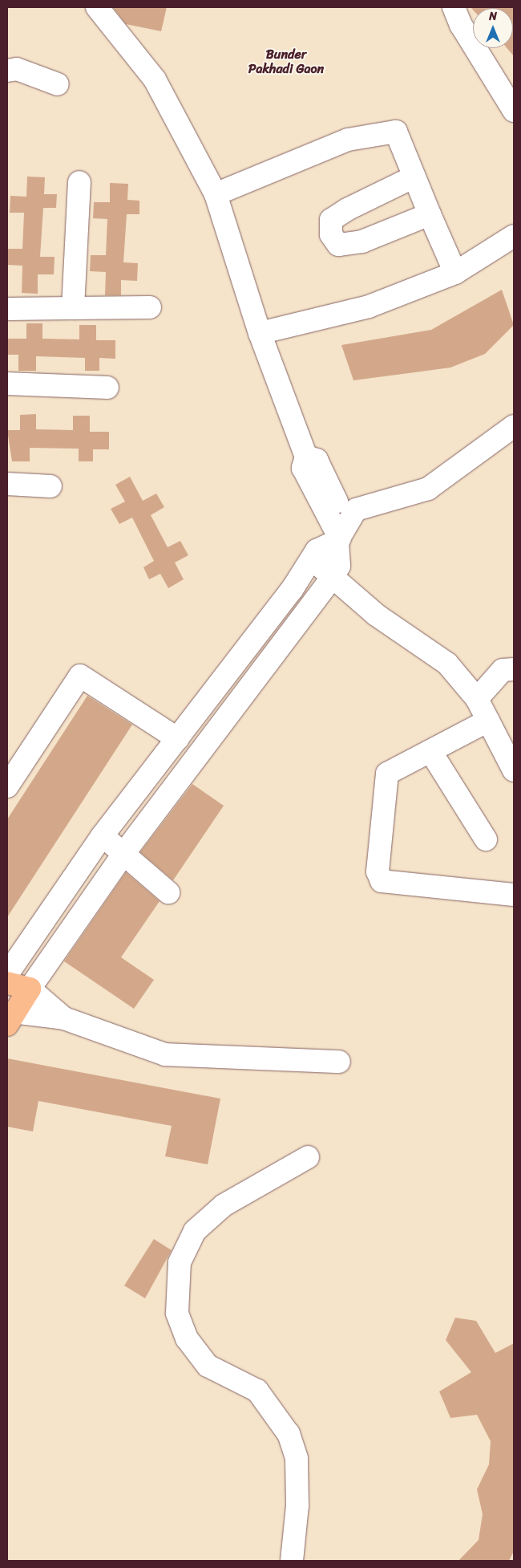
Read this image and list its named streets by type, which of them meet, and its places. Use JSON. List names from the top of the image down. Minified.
{"districts":["Bunder Pakhadi Gaon"],"north":"top"}
